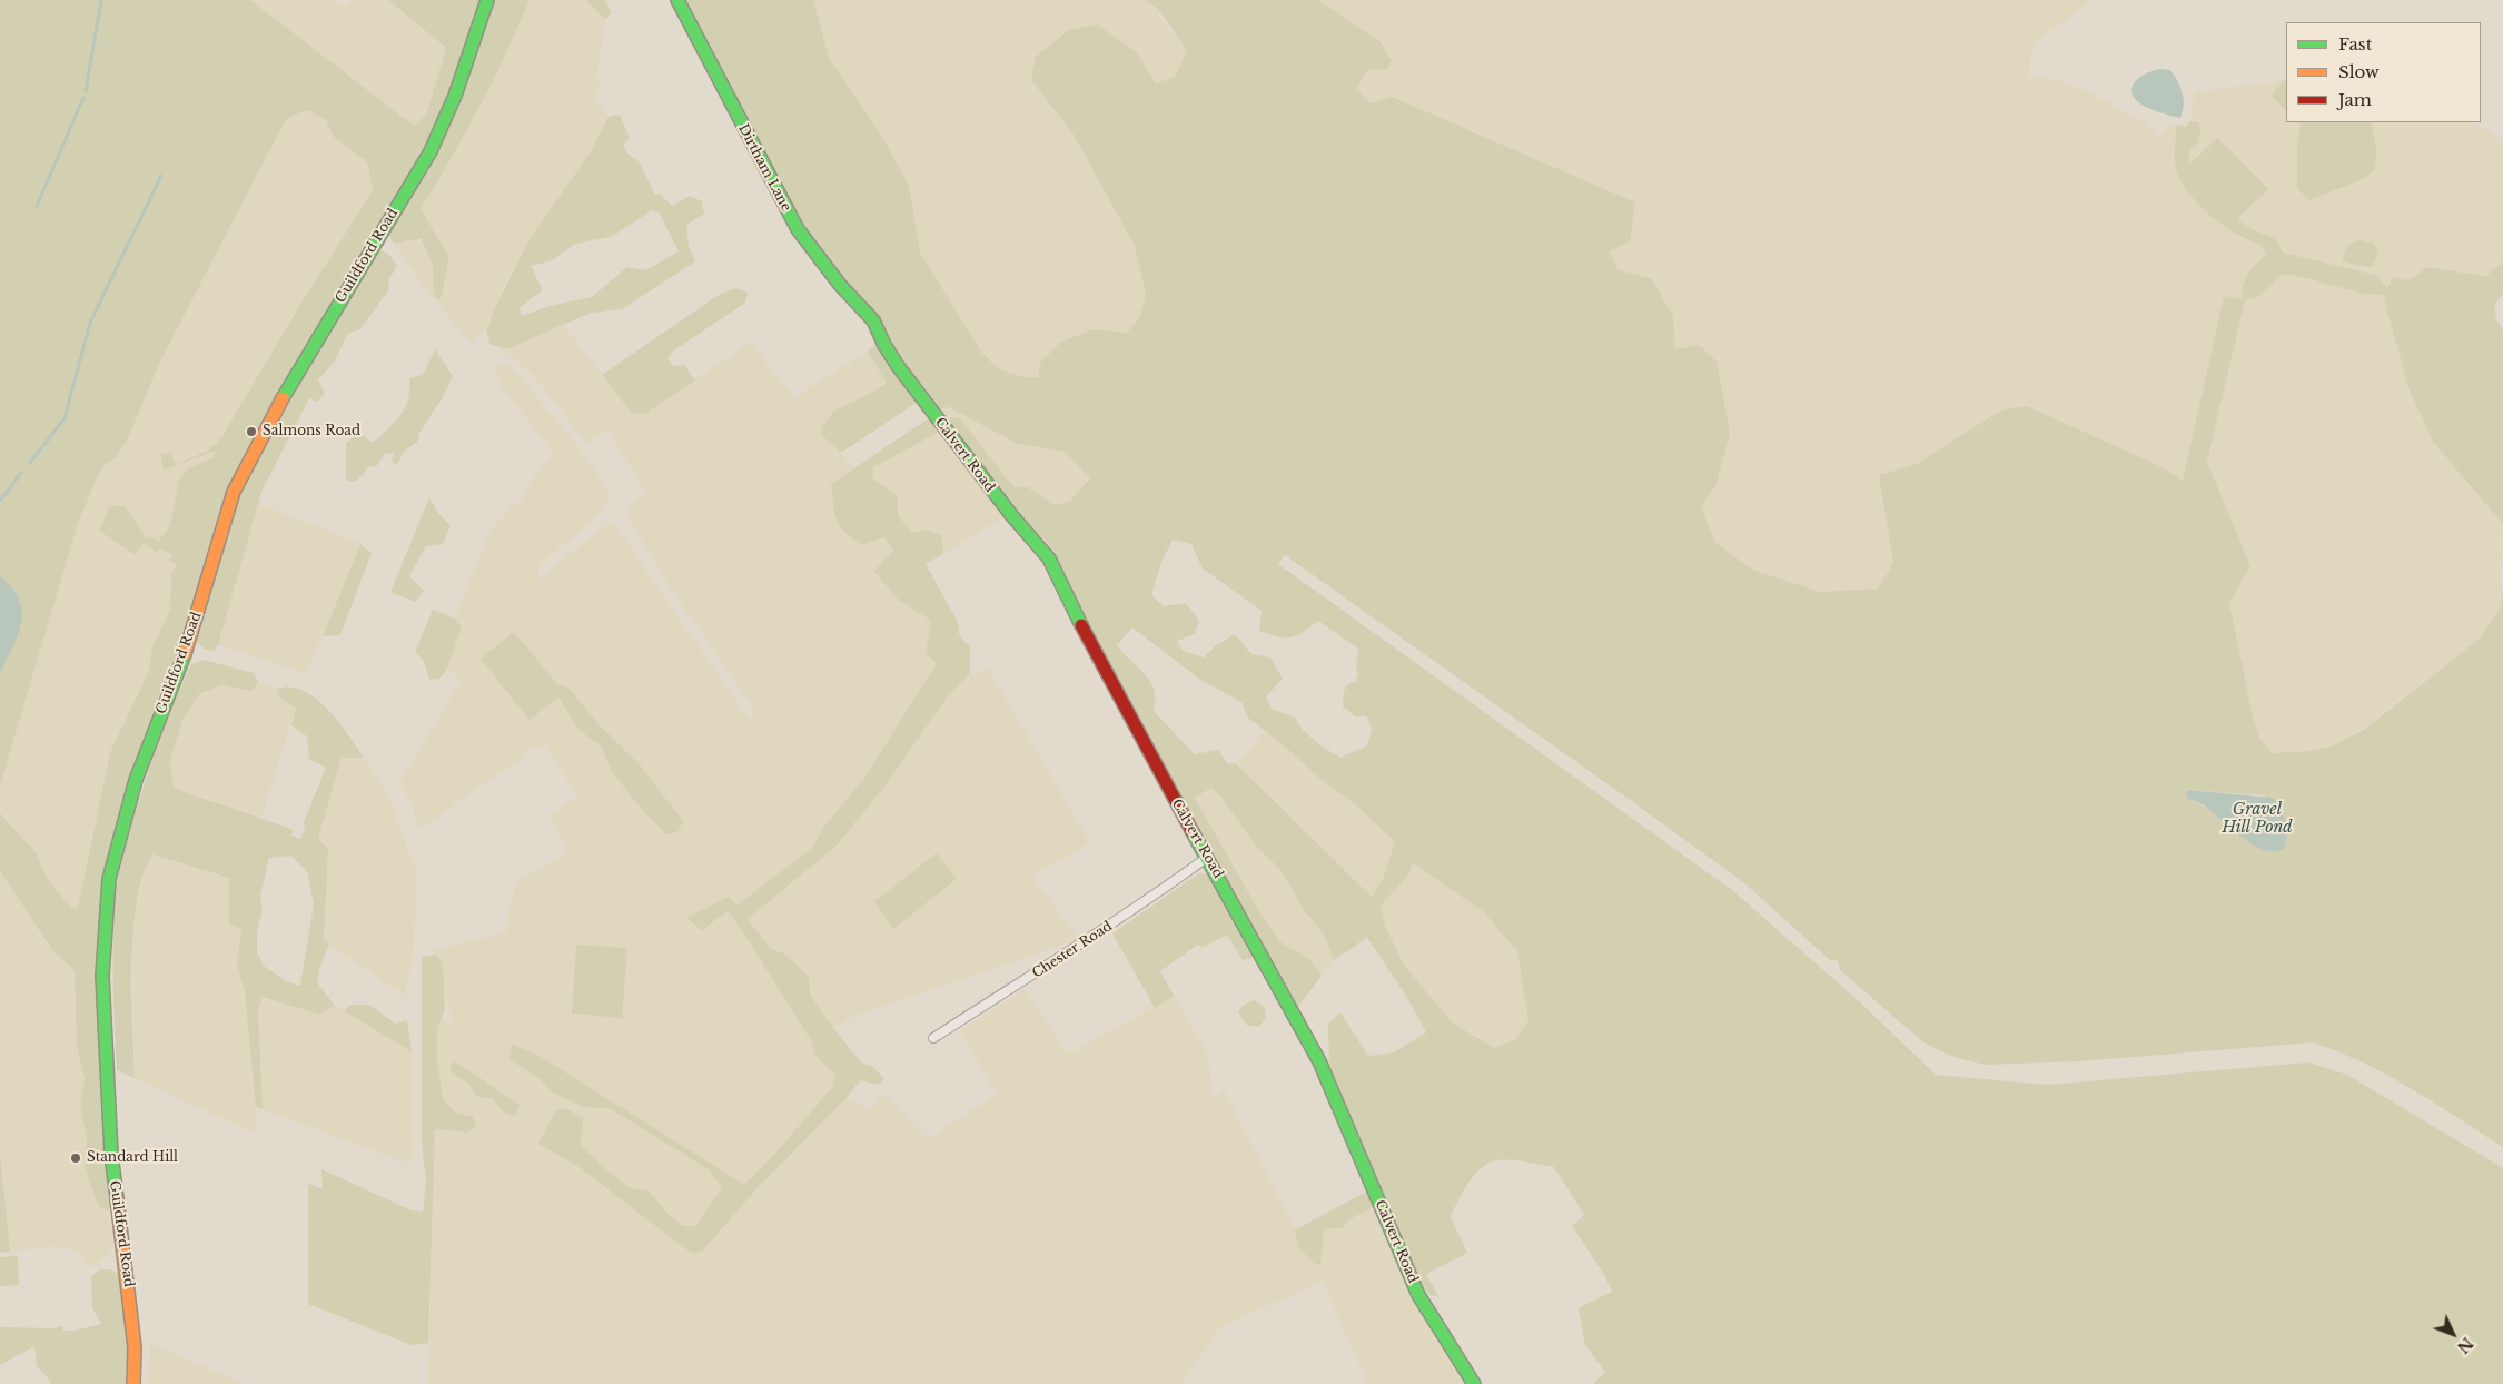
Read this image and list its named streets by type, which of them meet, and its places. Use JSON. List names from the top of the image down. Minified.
{"streets":{"street":["Dirtham Lane","Guildford Road","Calvert Road","Chester Road"]},"crossings":[["Dirtham Lane","Calvert Road"],["Calvert Road","Chester Road"]],"water":["Gravel Hill Pond"],"places":["Salmons Road","Standard Hill"],"legend":["Fast","Slow","Jam"],"north":"bottom right"}
